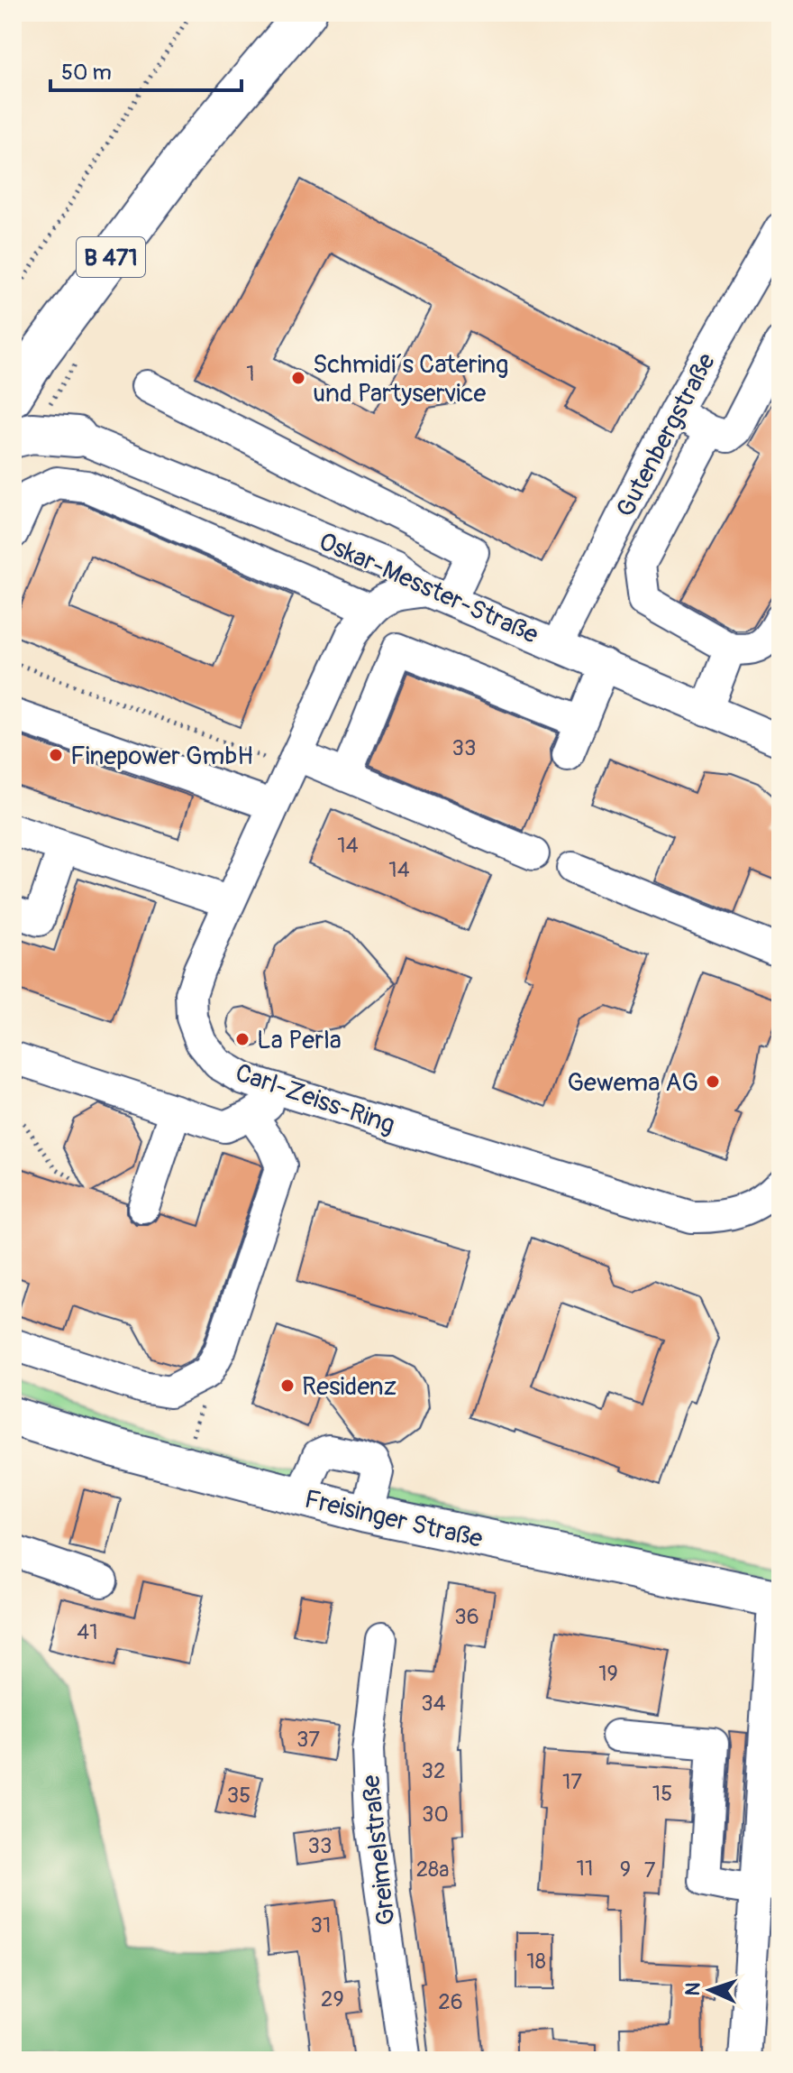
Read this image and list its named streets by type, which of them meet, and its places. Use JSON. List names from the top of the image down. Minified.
{"streets":{"highway":["B 471"],"main road":["Freisinger Straße"],"street":["Gutenbergstraße","Oskar-Messter-Straße","Carl-Zeiss-Ring","Greimelstraße"]},"crossings":[["Gutenbergstraße","Oskar-Messter-Straße"],["Oskar-Messter-Straße","Carl-Zeiss-Ring"]],"places":["Schmidi´s Catering und Partyservice","Finepower GmbH","La Perla","Gewema AG","Residenz"],"house_numbers":["1","33","14","14","36","41","19","34","37","32","17","15","35","30","33","11","28a","9","7","31","18","29","26"],"scale_bar":"50 m","north":"left"}
